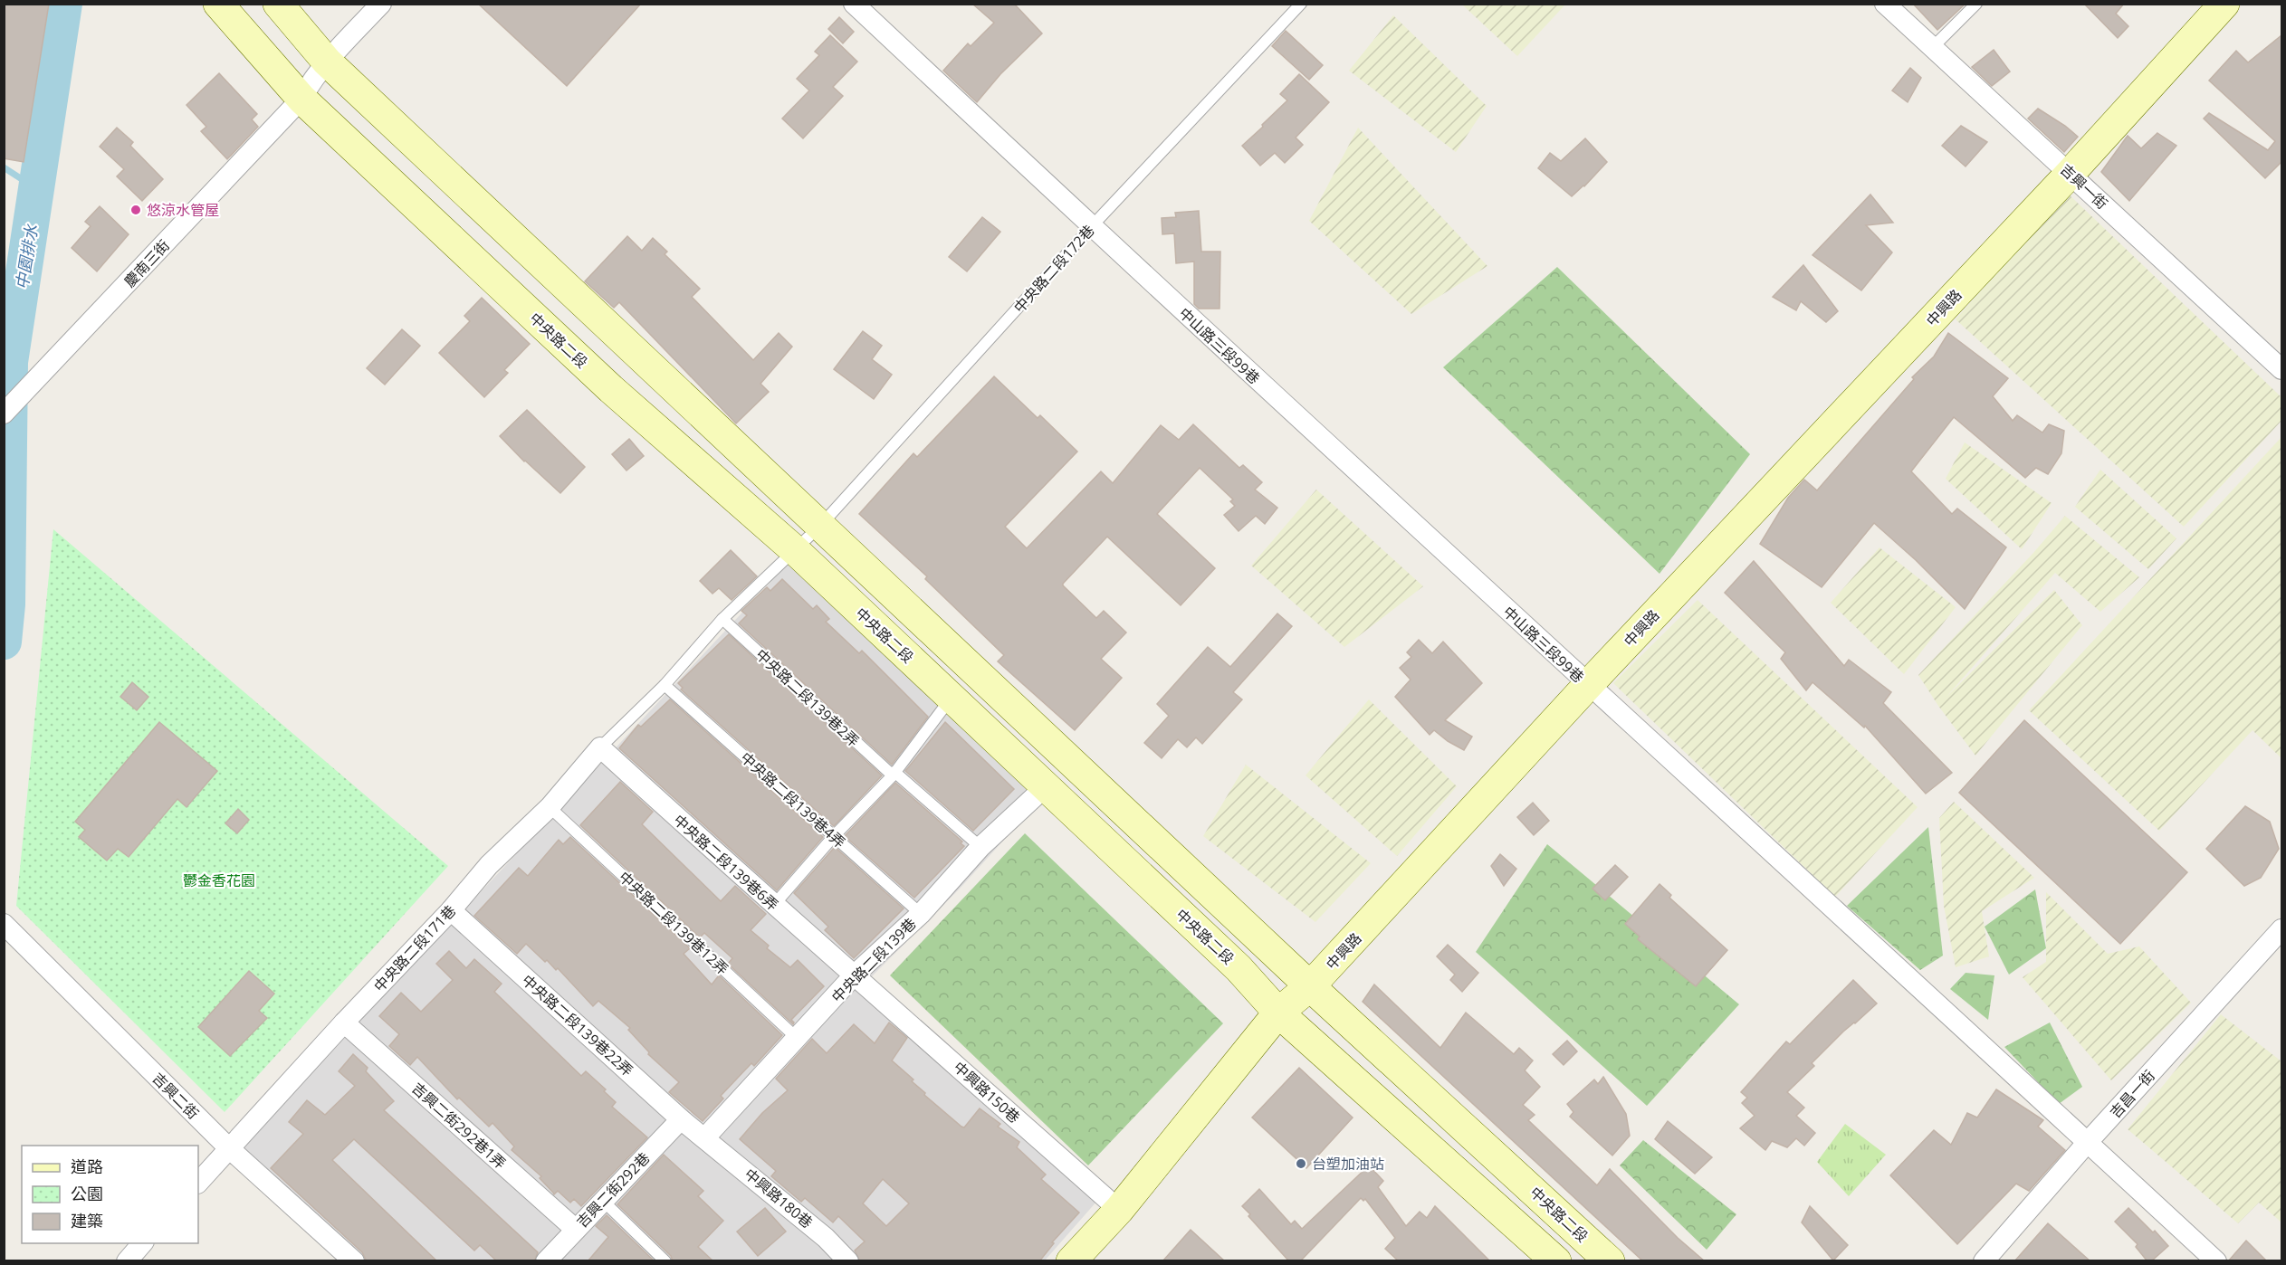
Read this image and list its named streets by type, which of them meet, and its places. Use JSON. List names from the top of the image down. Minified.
{"streets":{"street":["吉興一街","慶南三街","中興路","中央路二段","中山路三段99巷","中央路二段139巷6弄","中央路二段171巷","中央路二段139巷","中央路二段139巷22弄","中興路150巷","吉昌一街","吉興二街","吉興二街292巷1弄","吉興二街292巷","中興路180巷"],"lane":["中央路二段172巷","中央路二段139巷2弄","中央路二段139巷4弄","中央路二段139巷12弄"]},"crossings":[["吉興一街","中興路"],["慶南三街","中央路二段"],["中央路二段172巷","中央路二段"],["中央路二段172巷","中山路三段99巷"],["中央路二段172巷","中央路二段139巷2弄"],["中央路二段172巷","中央路二段139巷4弄"],["中央路二段172巷","中央路二段139巷6弄"],["中央路二段172巷","中央路二段171巷"],["中興路","中央路二段"],["中興路","中山路三段99巷"],["中興路","中興路150巷"],["中央路二段","中央路二段139巷"],["中山路三段99巷","吉昌一街"],["中央路二段139巷2弄","中央路二段139巷"],["中央路二段139巷4弄","中央路二段139巷"],["中央路二段139巷6弄","中央路二段171巷"],["中央路二段139巷6弄","中央路二段139巷"],["中央路二段139巷6弄","中興路150巷"],["中央路二段139巷12弄","中央路二段171巷"],["中央路二段139巷12弄","中央路二段139巷"],["中央路二段171巷","中央路二段139巷22弄"],["中央路二段171巷","吉興二街"],["中央路二段171巷","吉興二街292巷1弄"],["中央路二段139巷","中央路二段139巷22弄"],["中央路二段139巷","中興路150巷"],["中央路二段139巷","中興路180巷"],["中央路二段139巷22弄","吉興二街292巷"],["中央路二段139巷22弄","中興路180巷"],["吉興二街292巷1弄","吉興二街292巷"]],"water":["中園排水"],"parks":["鬱金香花園"],"places":["悠涼水管屋","台塑加油站"],"legend":["道路","公園","建築"]}
